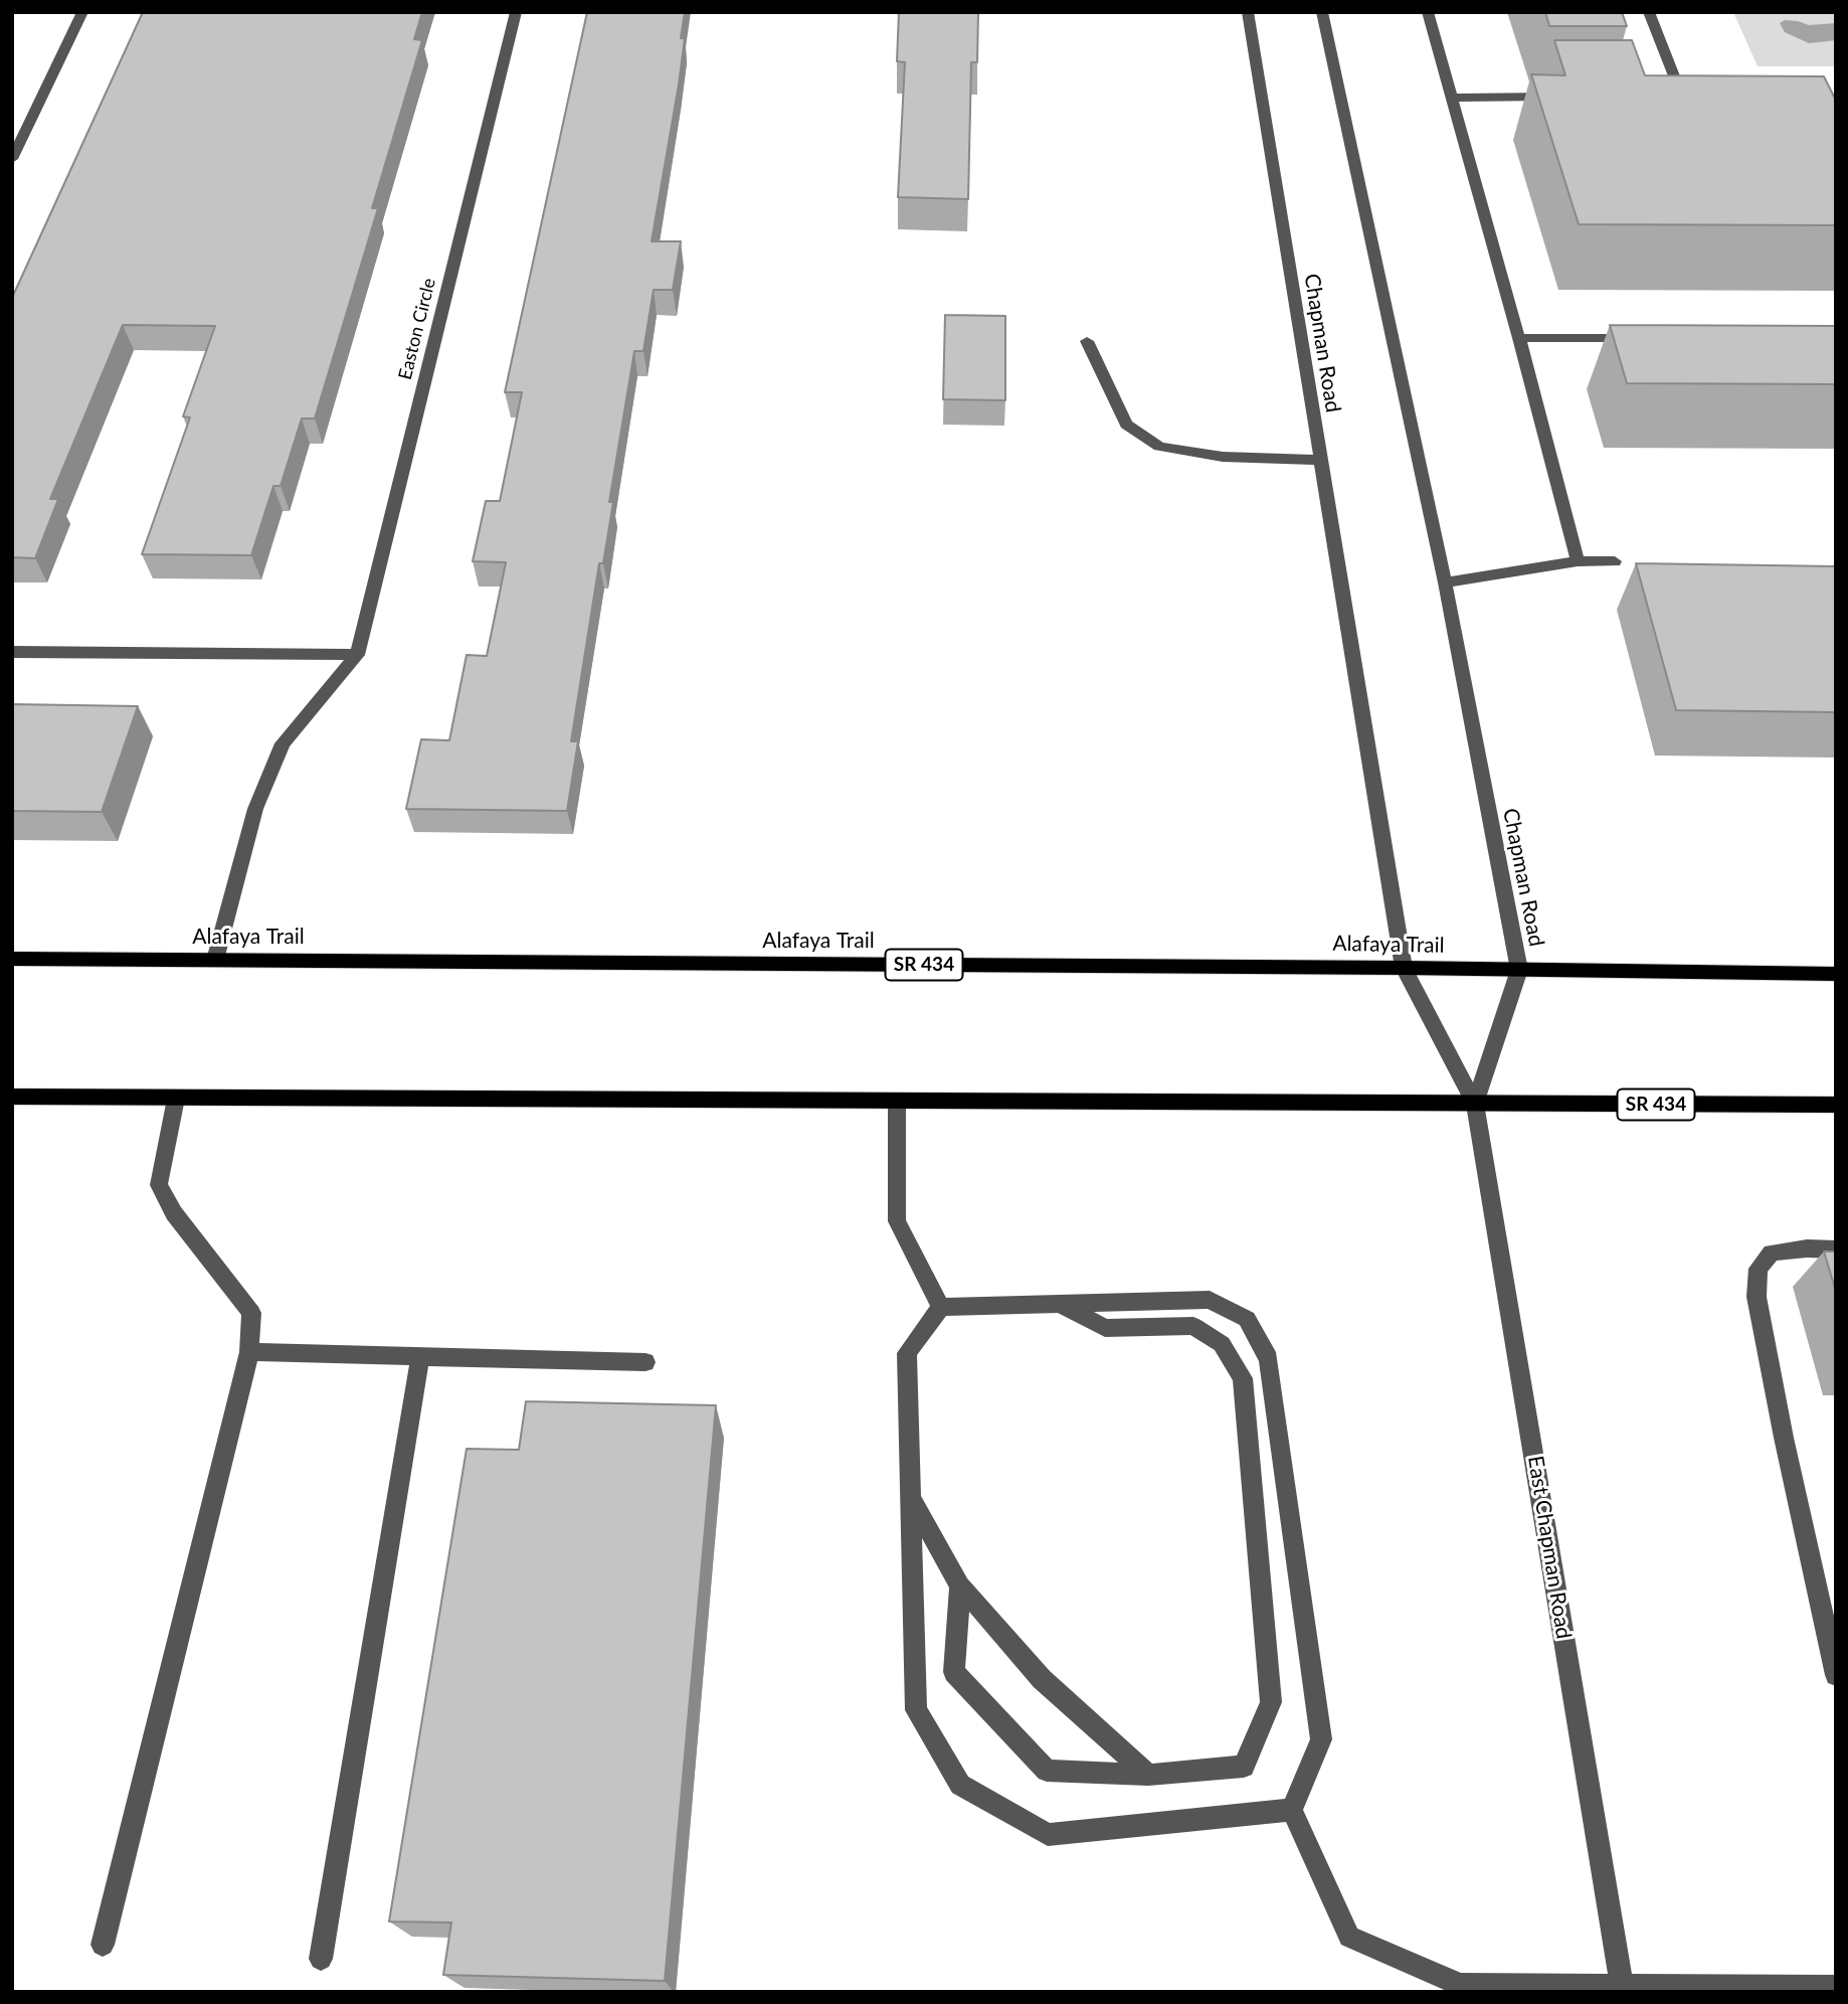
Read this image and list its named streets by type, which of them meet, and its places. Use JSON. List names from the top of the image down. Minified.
{"streets":{"main road":["Alafaya Trail","SR 434"],"street":["Easton Circle","Chapman Road","East Chapman Road"]},"crossings":[["Easton Circle","Alafaya Trail"],["Chapman Road","Alafaya Trail"],["Chapman Road","SR 434"],["Chapman Road","East Chapman Road"],["SR 434","East Chapman Road"]]}
